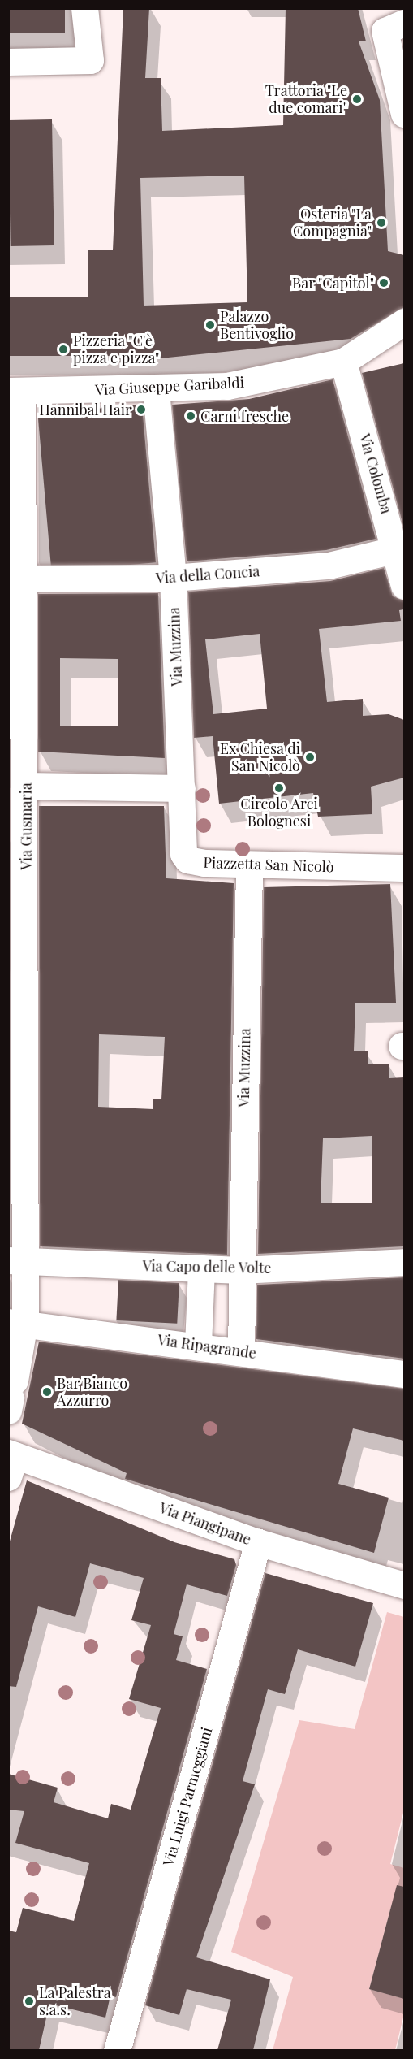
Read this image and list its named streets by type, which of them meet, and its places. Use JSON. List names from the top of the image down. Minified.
{"streets":{"street":["Via Giuseppe Garibaldi","Via Colomba","Via della Concia","Via Muzzina","Via Gusmaria","Piazzetta San Nicolò","Via Capo delle Volte","Via Ripagrande","Via Piangipane","Via Luigi Parmeggiani"]},"crossings":[["Via Giuseppe Garibaldi","Via Colomba"],["Via Giuseppe Garibaldi","Via Muzzina"],["Via Giuseppe Garibaldi","Via Gusmaria"],["Via Colomba","Via della Concia"],["Via della Concia","Via Muzzina"],["Via della Concia","Via Gusmaria"],["Via Muzzina","Piazzetta San Nicolò"],["Via Muzzina","Via Capo delle Volte"],["Via Muzzina","Via Ripagrande"],["Via Gusmaria","Via Capo delle Volte"],["Via Gusmaria","Via Ripagrande"],["Via Piangipane","Via Luigi Parmeggiani"]],"places":["Trattoria \"Le due comari\"","Osteria \"La Compagnia\"","Bar \"Capitol\"","Palazzo Bentivoglio","Pizzeria \"C'è pizza e pizza\"","Hannibal Hair","Carni fresche","Ex Chiesa di San Nicolò","Circolo Arci Bolognesi","Bar Bianco Azzurro","La Palestra s.a.s."]}
